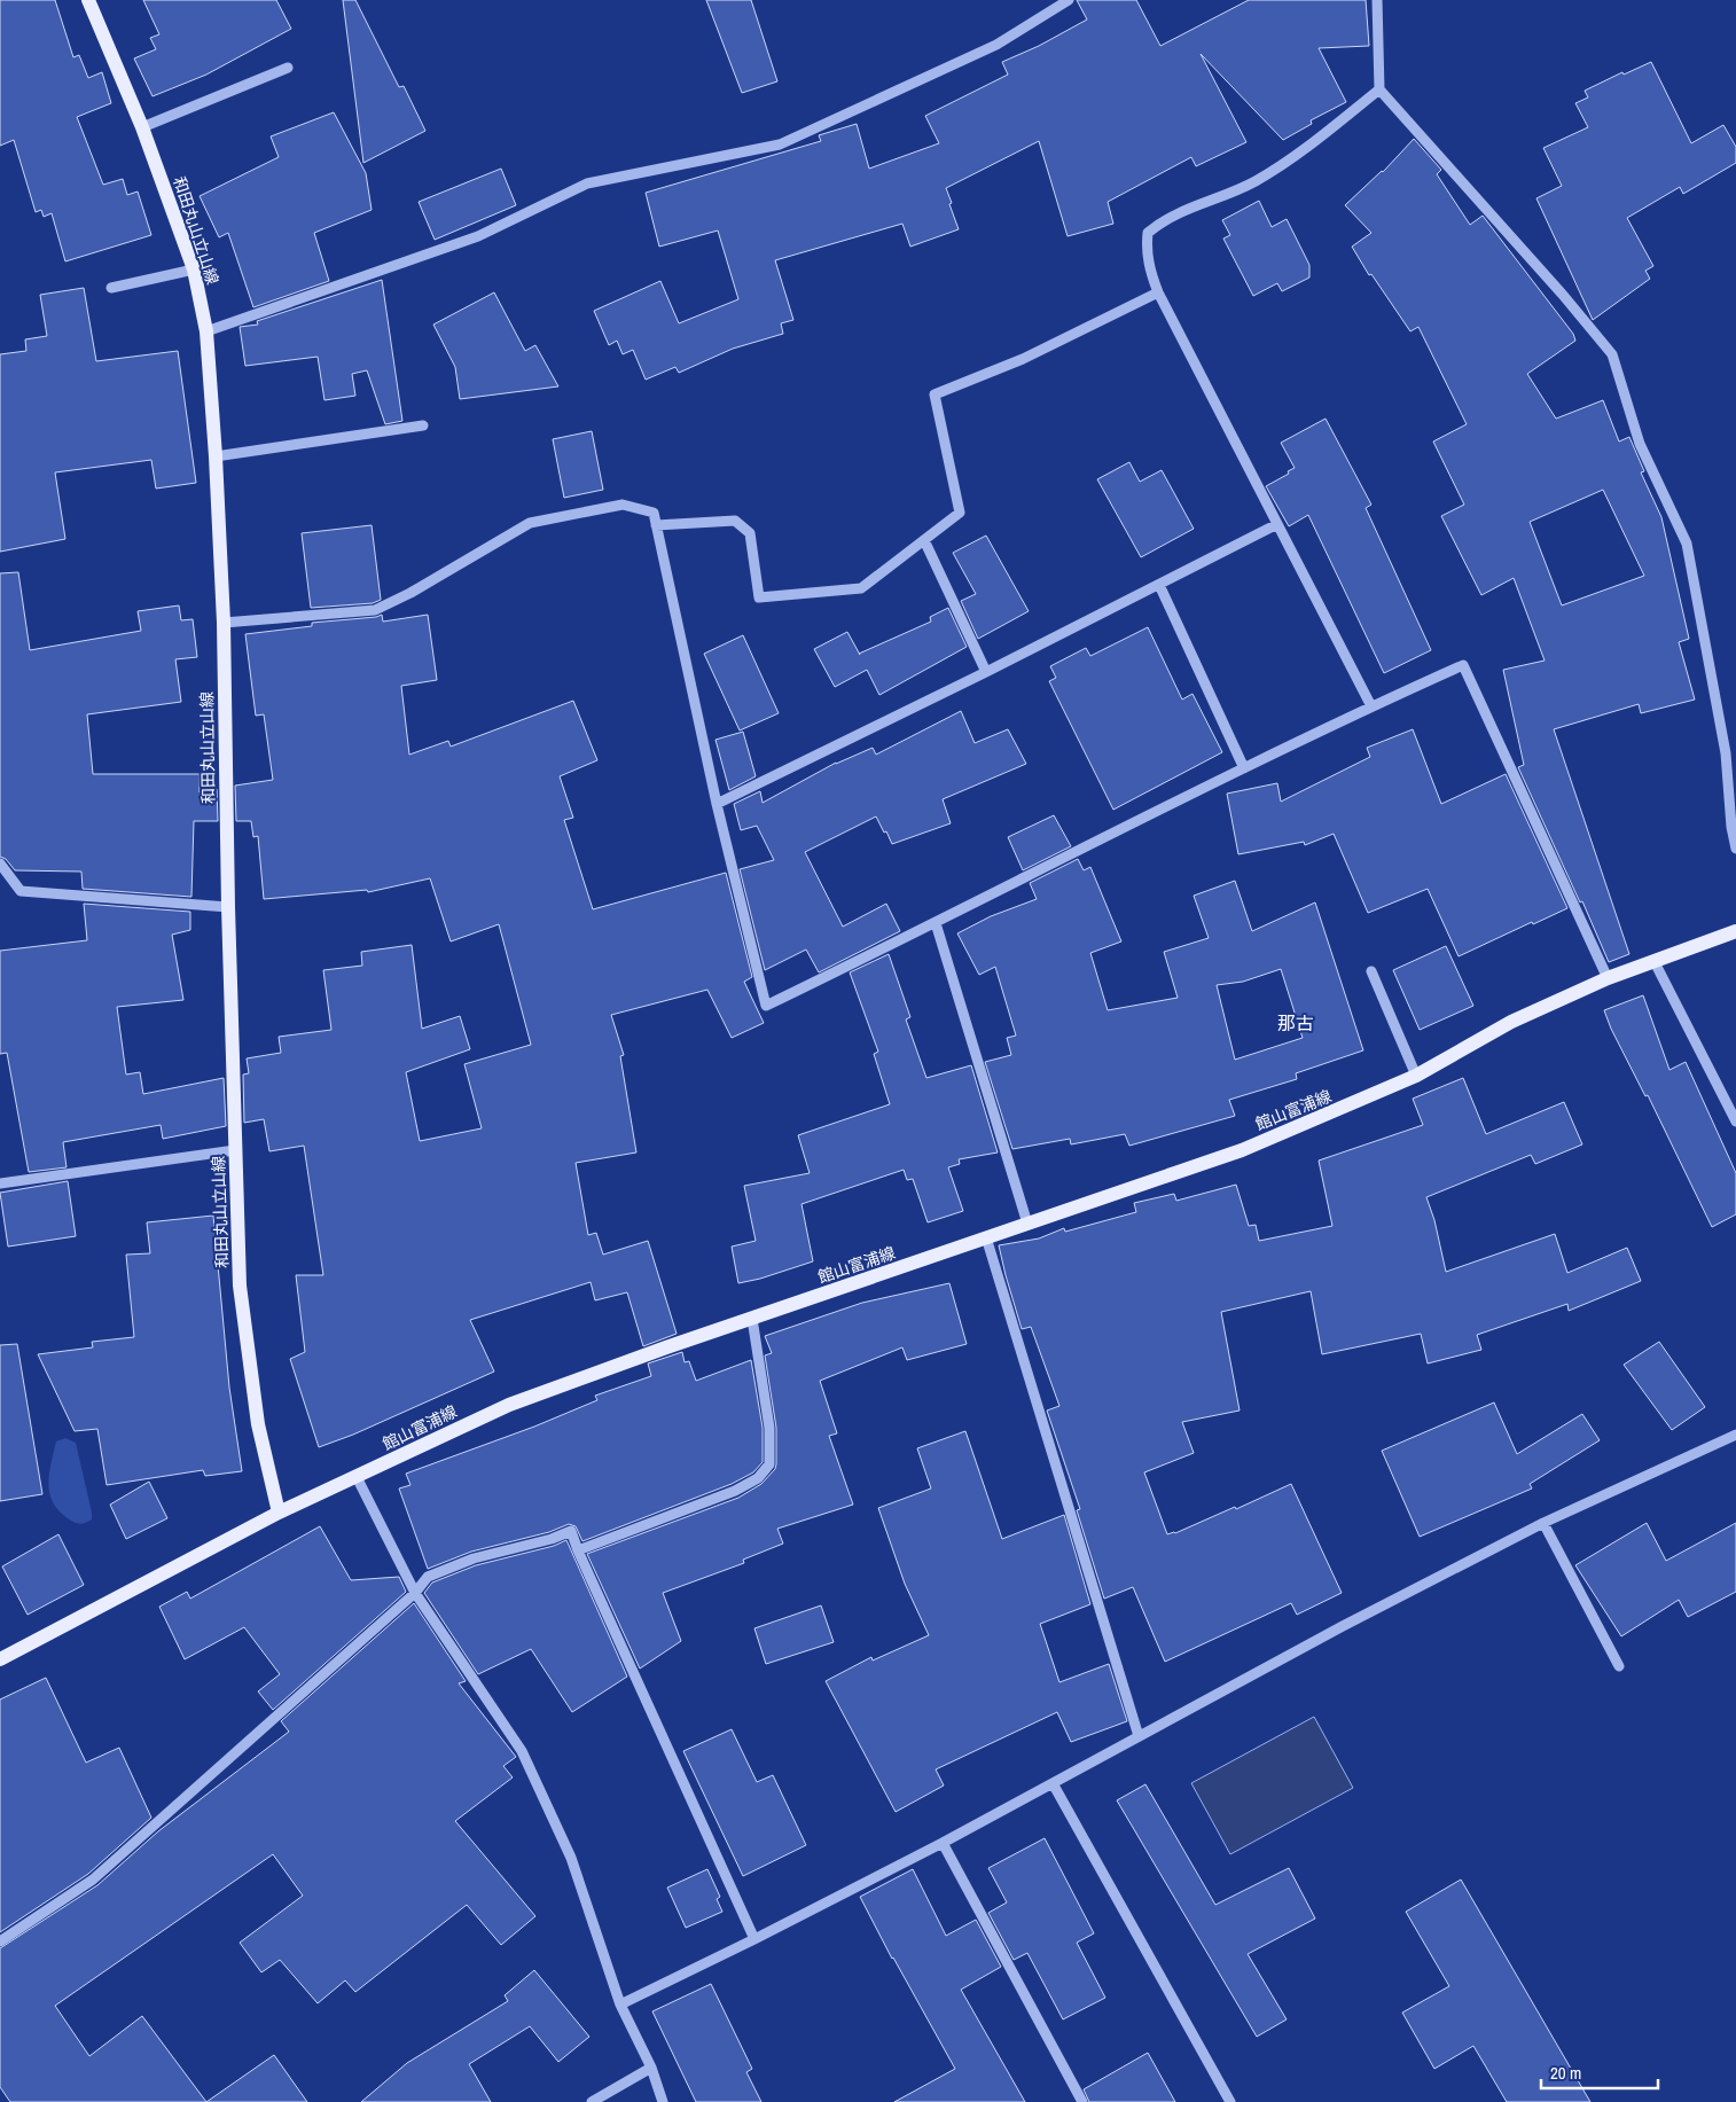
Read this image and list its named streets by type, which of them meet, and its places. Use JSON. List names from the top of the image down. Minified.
{"streets":{"main road":["和田丸山立山線","館山富浦線"]},"crossings":[["和田丸山立山線","館山富浦線"]],"districts":["那古"],"scale_bar":"20 m"}
